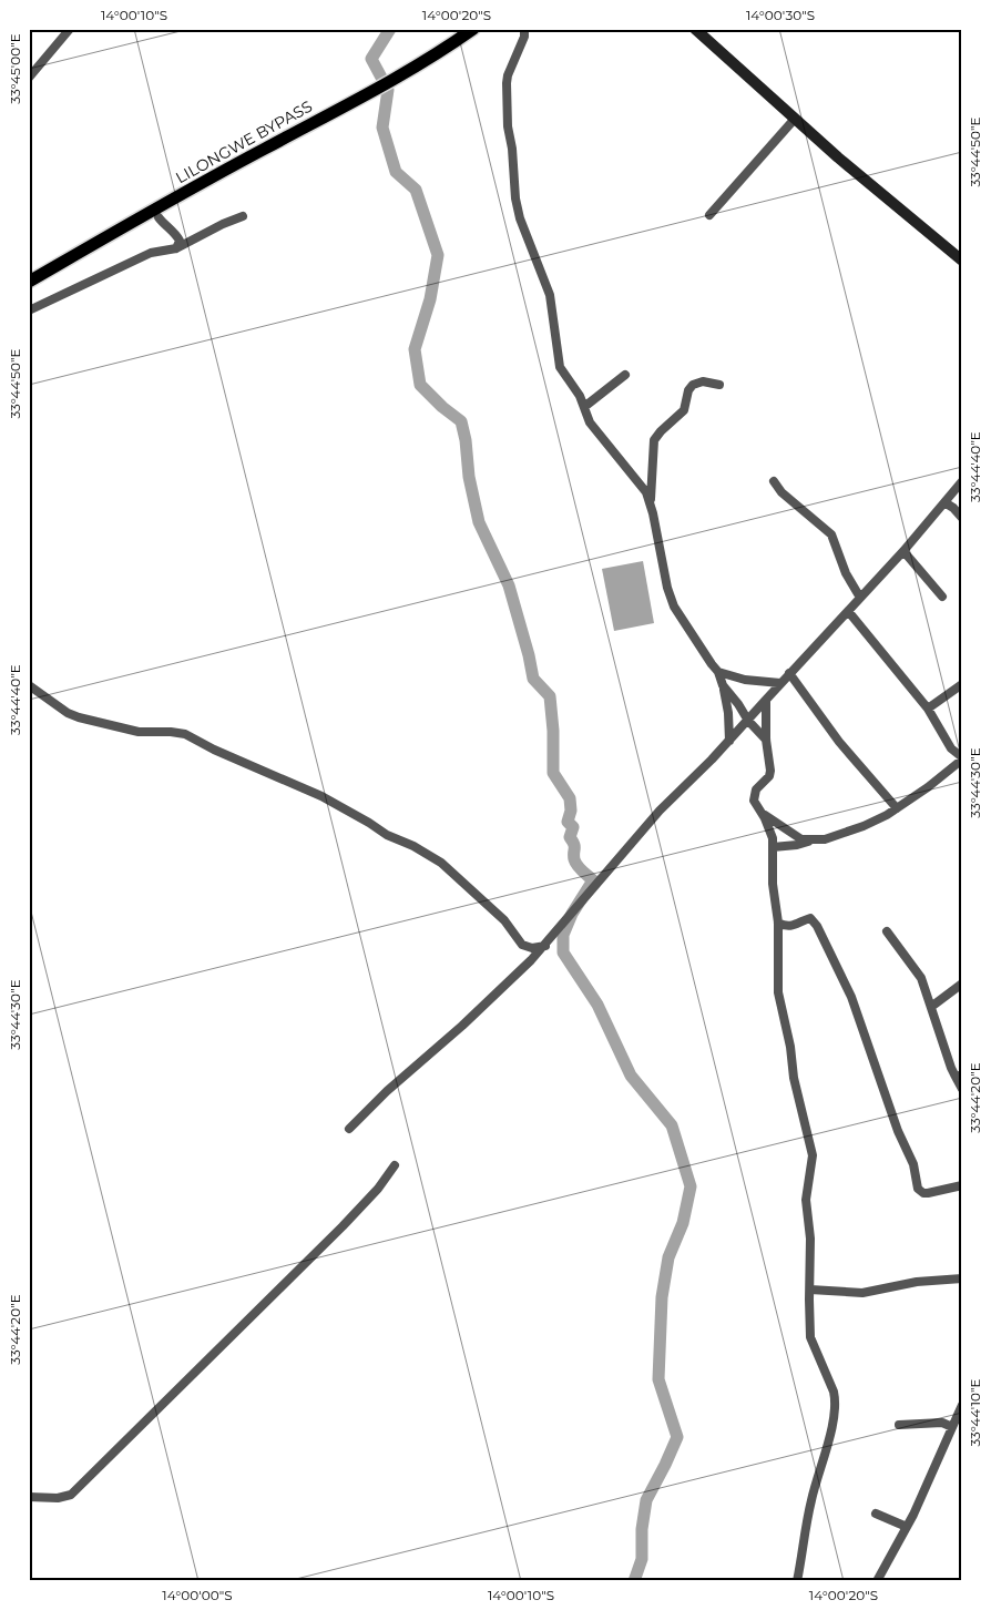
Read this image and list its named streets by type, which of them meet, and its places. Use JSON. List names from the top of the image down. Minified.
{"streets":{"main road":["LILONGWE BYPASS"]},"coordinates":["14°00'10\"S","14°00'20\"S","14°00'30\"S","33°45'00\"E","33°44'50\"E","33°44'40\"E","33°44'30\"E","33°44'20\"E","33°44'10\"E","14°00'00\"S"]}
